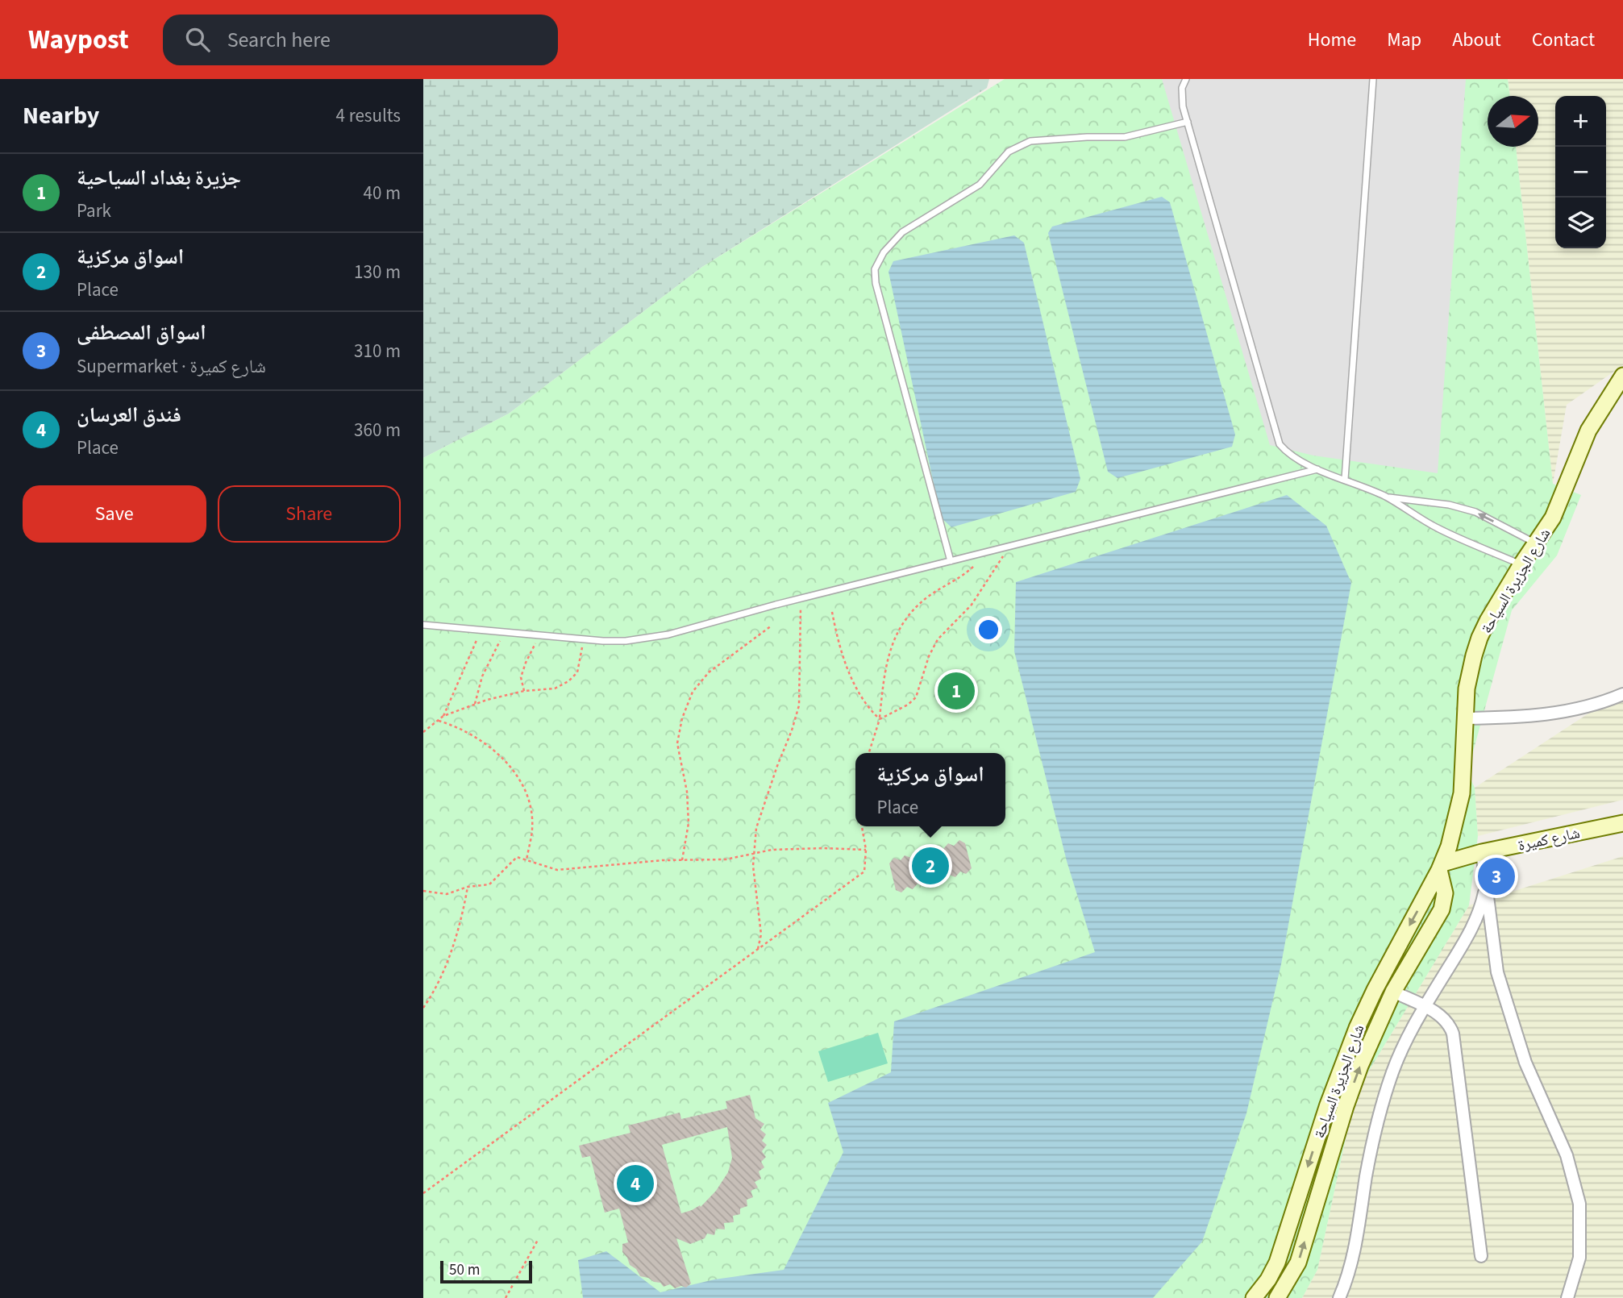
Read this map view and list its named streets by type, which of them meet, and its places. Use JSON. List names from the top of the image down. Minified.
{"streets":{"main road":["شارع الجزيرة السياحة","شارع كميرة"]},"crossings":[["شارع الجزيرة السياحة","شارع كميرة"]],"scale_bar":"50 m","north":"right","page":{"header":"Waypost","search":"Search here","nav":["Home","Map","About","Contact"],"heading":["Nearby","4 results"],"map_buttons":["+","−"],"list":[{"mark":"1","name":"جزيرة بغداد السياحية","note":"Park","value":"40 m"},{"mark":"2","name":"اسواق مركزية","note":"Place","value":"130 m"},{"mark":"3","name":"اسواق المصطفى","note":"Supermarket · شارع كميرة","value":"310 m"},{"mark":"4","name":"فندق العرسان","note":"Place","value":"360 m"}],"buttons":["Save","Share"],"pins":["1","2","3","4"],"popup":["اسواق مركزية","Place"],"scale":"50 m"}}
